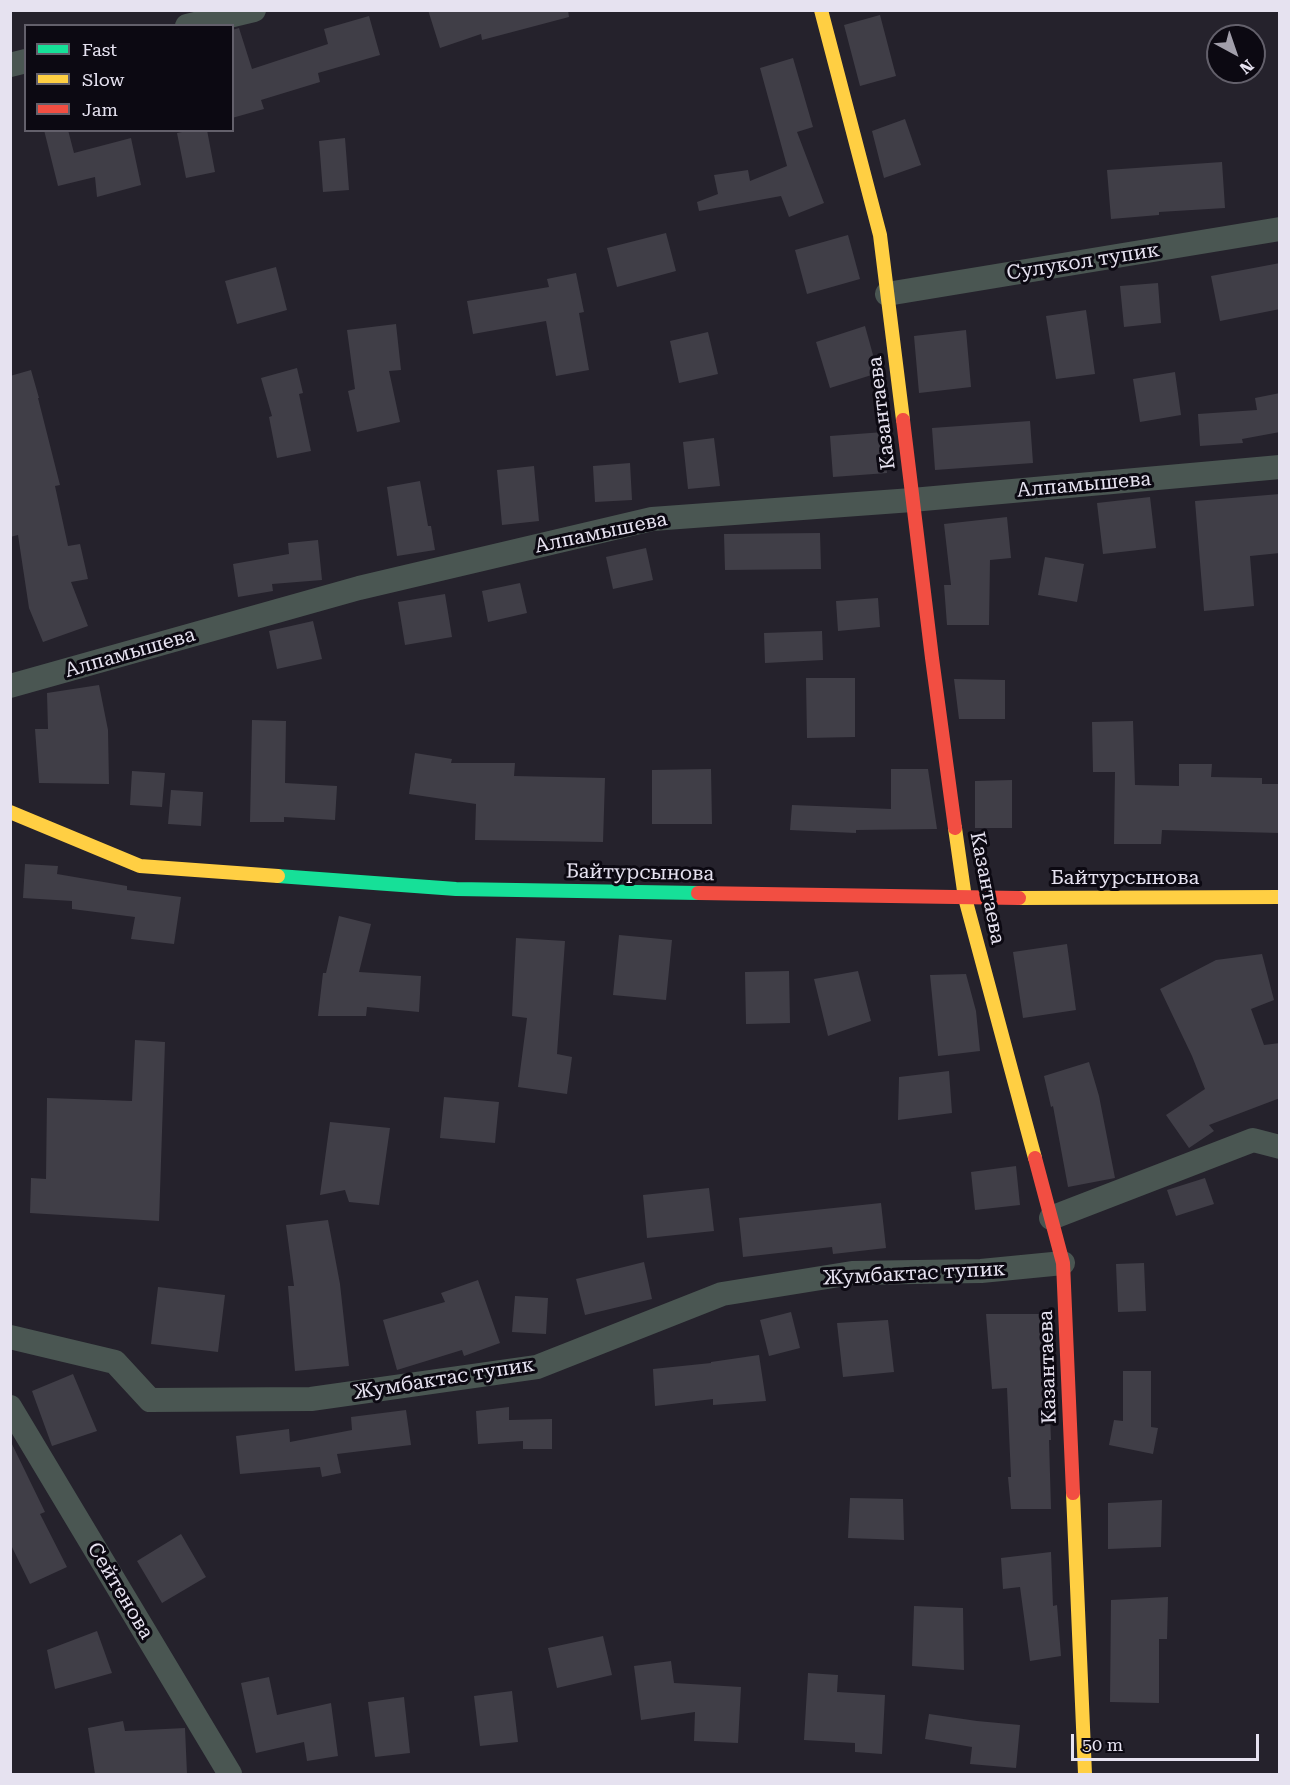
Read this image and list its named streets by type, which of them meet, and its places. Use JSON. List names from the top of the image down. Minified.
{"streets":{"street":["Сулукол тупик","Казантаева","Алпамышева","Байтурсынова","Жумбактас тупик","Сейтенова"]},"crossings":[["Сулукол тупик","Казантаева"],["Казантаева","Алпамышева"],["Казантаева","Байтурсынова"],["Казантаева","Жумбактас тупик"]],"legend":["Fast","Slow","Jam"],"scale_bar":"50 m","north":"bottom right"}
